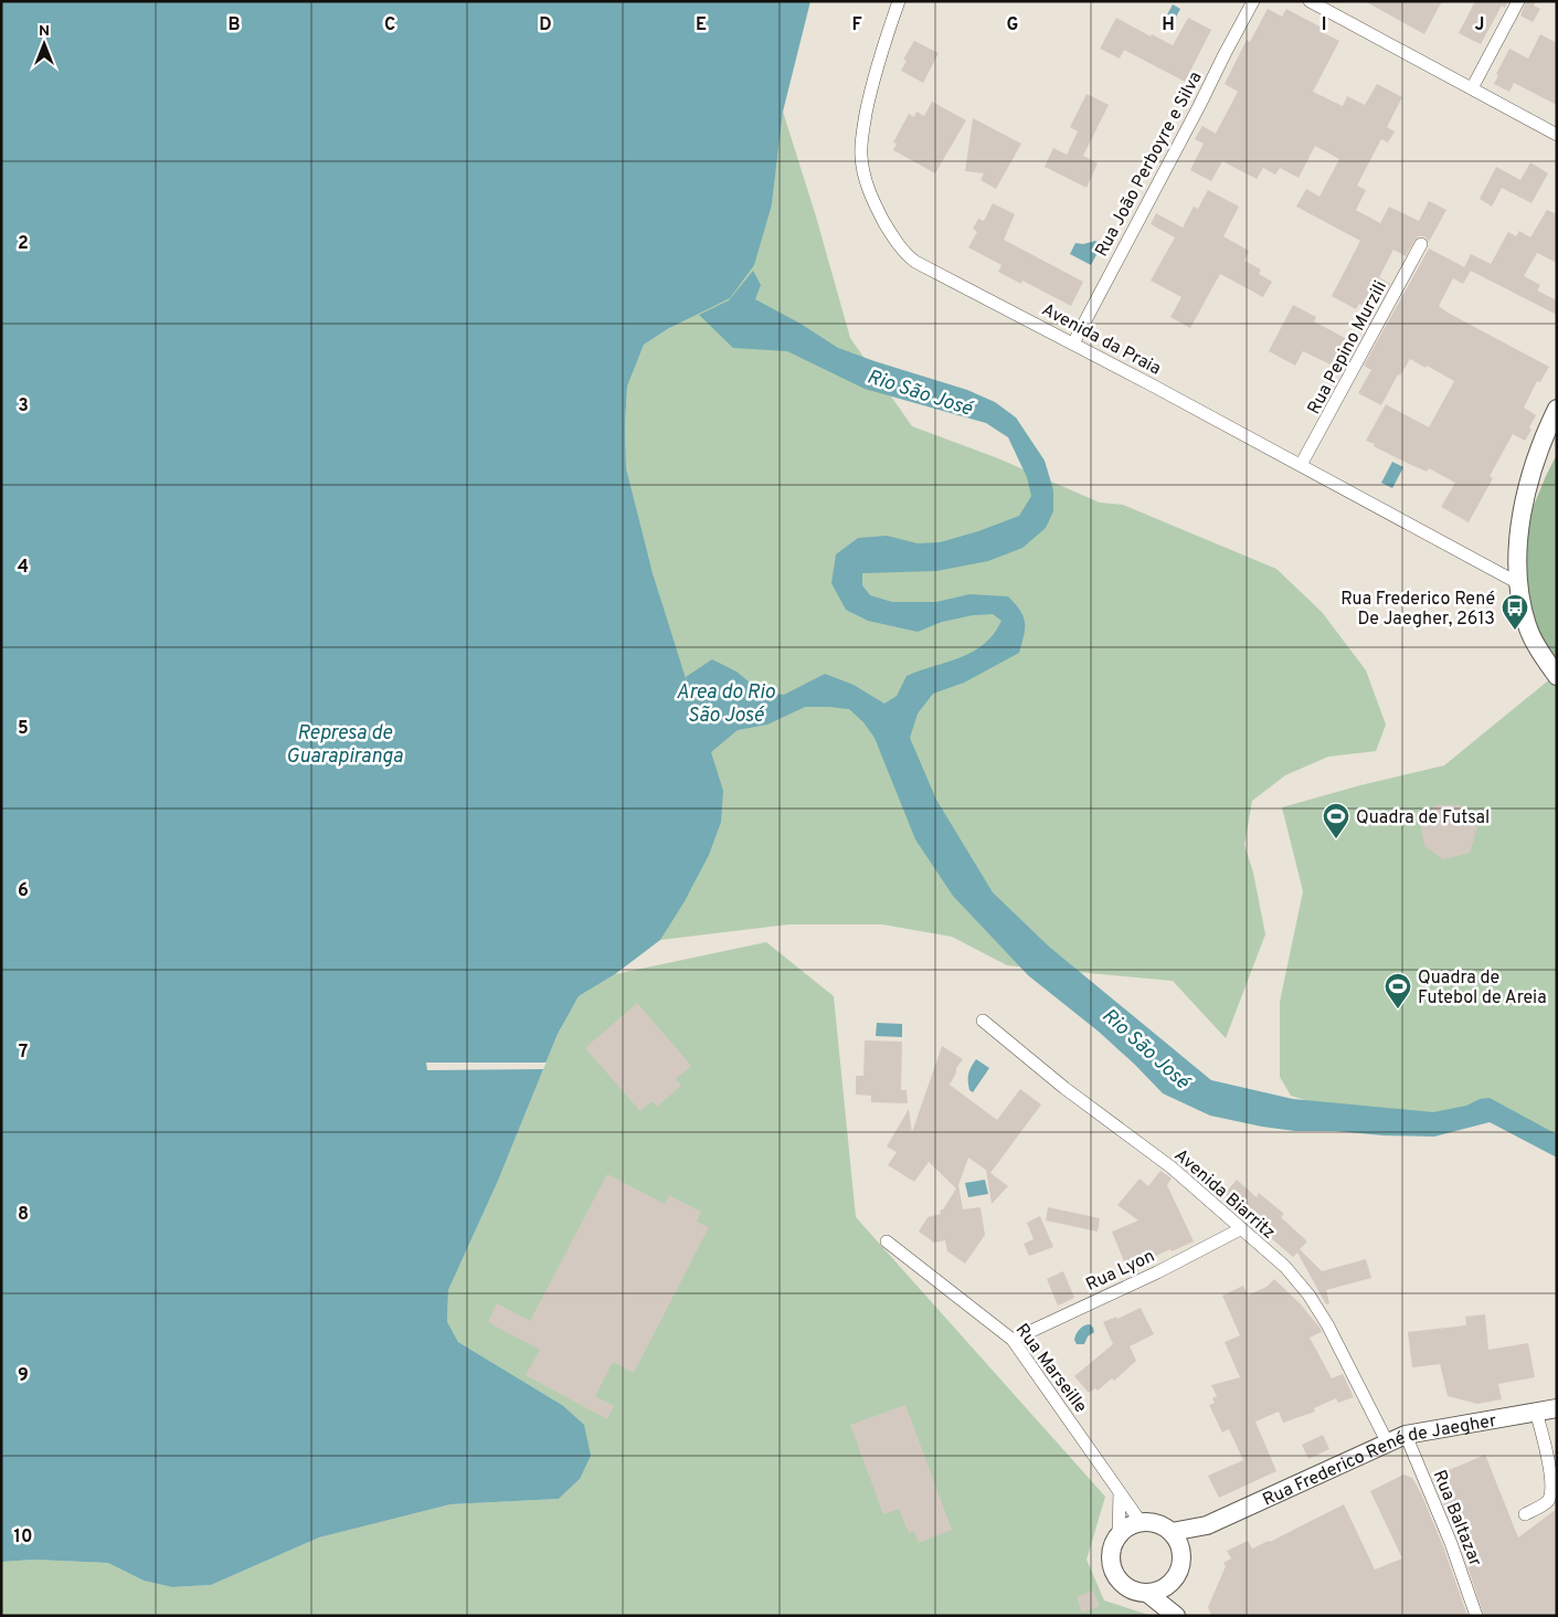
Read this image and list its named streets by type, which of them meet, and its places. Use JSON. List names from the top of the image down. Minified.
{"streets":{"main road":["Rua Frederico René de Jaegher"],"street":["Rua João Perboyre e Silva","Avenida da Praia","Rua Pepino Murzili","Avenida Biarritz","Rua Lyon","Rua Marseille","Rua Baltazar"]},"crossings":[["Rua João Perboyre e Silva","Avenida da Praia"],["Avenida da Praia","Rua Pepino Murzili"],["Avenida Biarritz","Rua Lyon"],["Avenida Biarritz","Rua Frederico René de Jaegher"],["Rua Lyon","Rua Marseille"],["Rua Marseille","Rua Frederico René de Jaegher"],["Rua Frederico René de Jaegher","Rua Baltazar"]],"water":["Rio São José","Area do Rio São José","Represa de Guarapiranga"],"places":{"bus stop":["Rua Frederico René De Jaegher, 2613"],"sports":["Quadra de Futsal","Quadra de Futebol de Areia"]},"north":"top","grid":{"columns":["B","C","D","E","F","G","H","I","J"],"rows":["2","3","4","5","6","7","8","9","10"]}}
